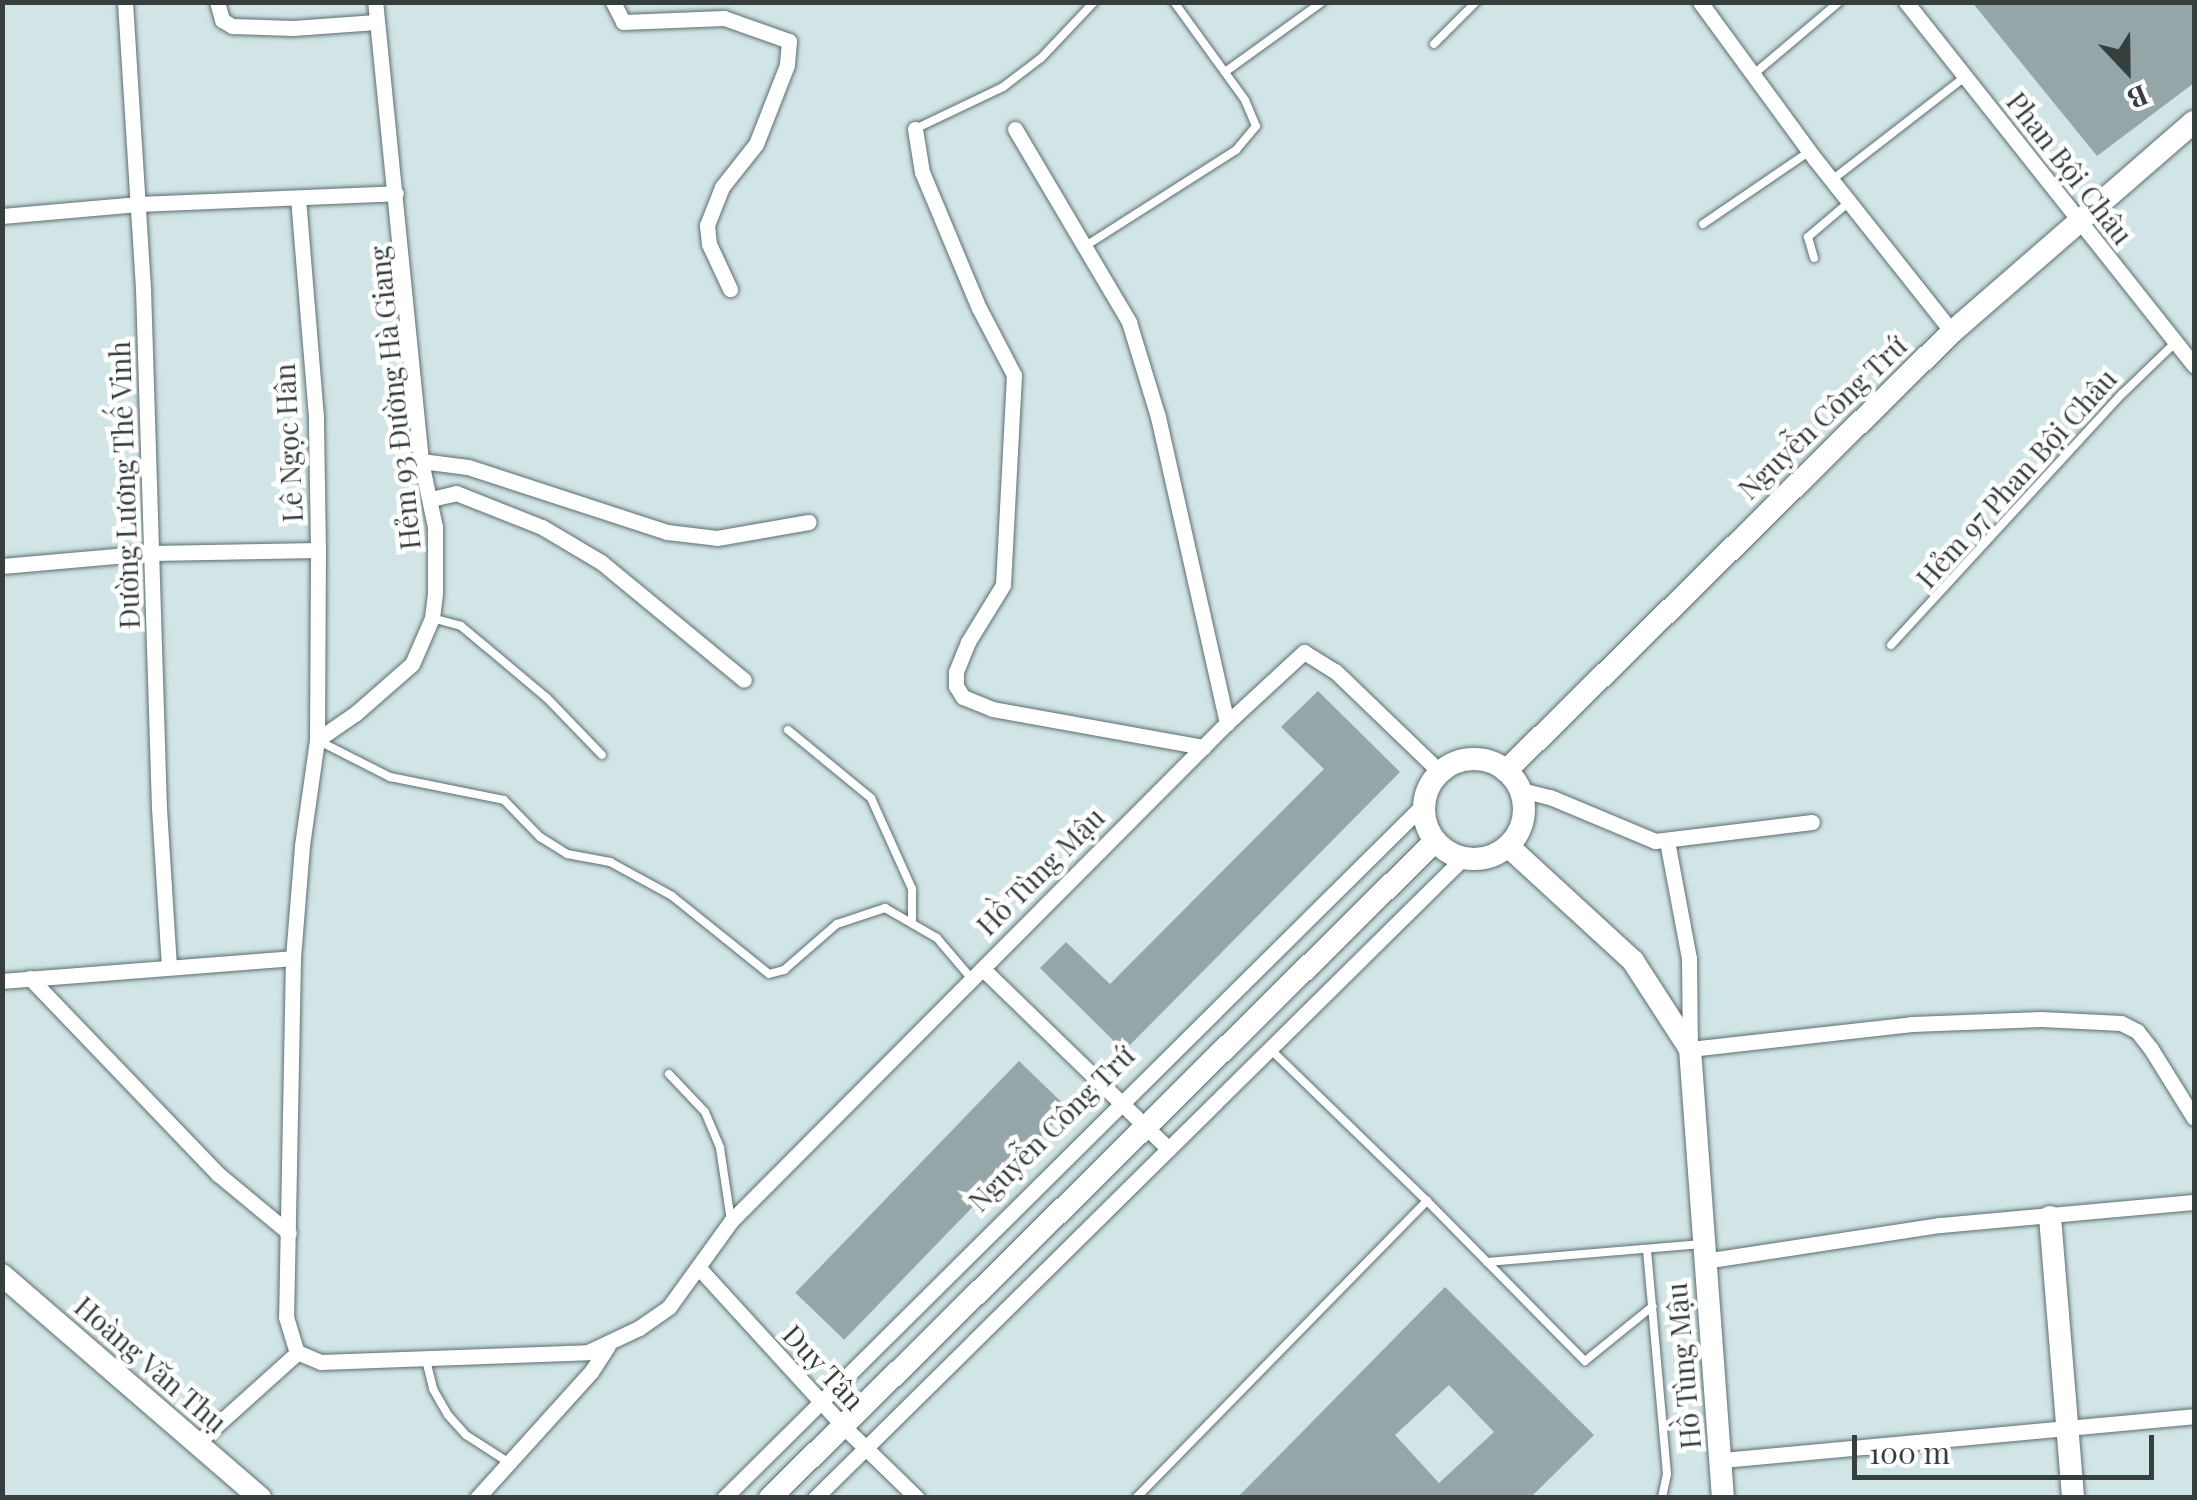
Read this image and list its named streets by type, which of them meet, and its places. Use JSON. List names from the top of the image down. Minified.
{"streets":{"street":["Phan Bội Châu","Hẻm 93 Đường Hà Giang","Nguyễn Công Trứ","Lê Ngọc Hân","Đường Lương Thế Vinh","Hồ Tùng Mậu","Hoàng Văn Thụ","Duy Tân"],"lane":["Hẻm 97 Phan Bội Châu"]},"crossings":[["Phan Bội Châu","Nguyễn Công Trứ"],["Phan Bội Châu","Hẻm 97 Phan Bội Châu"],["Nguyễn Công Trứ","Hồ Tùng Mậu"],["Nguyễn Công Trứ","Duy Tân"],["Lê Ngọc Hân","Đường Lương Thế Vinh"],["Hồ Tùng Mậu","Duy Tân"]],"scale_bar":"100 m","north":"bottom"}
